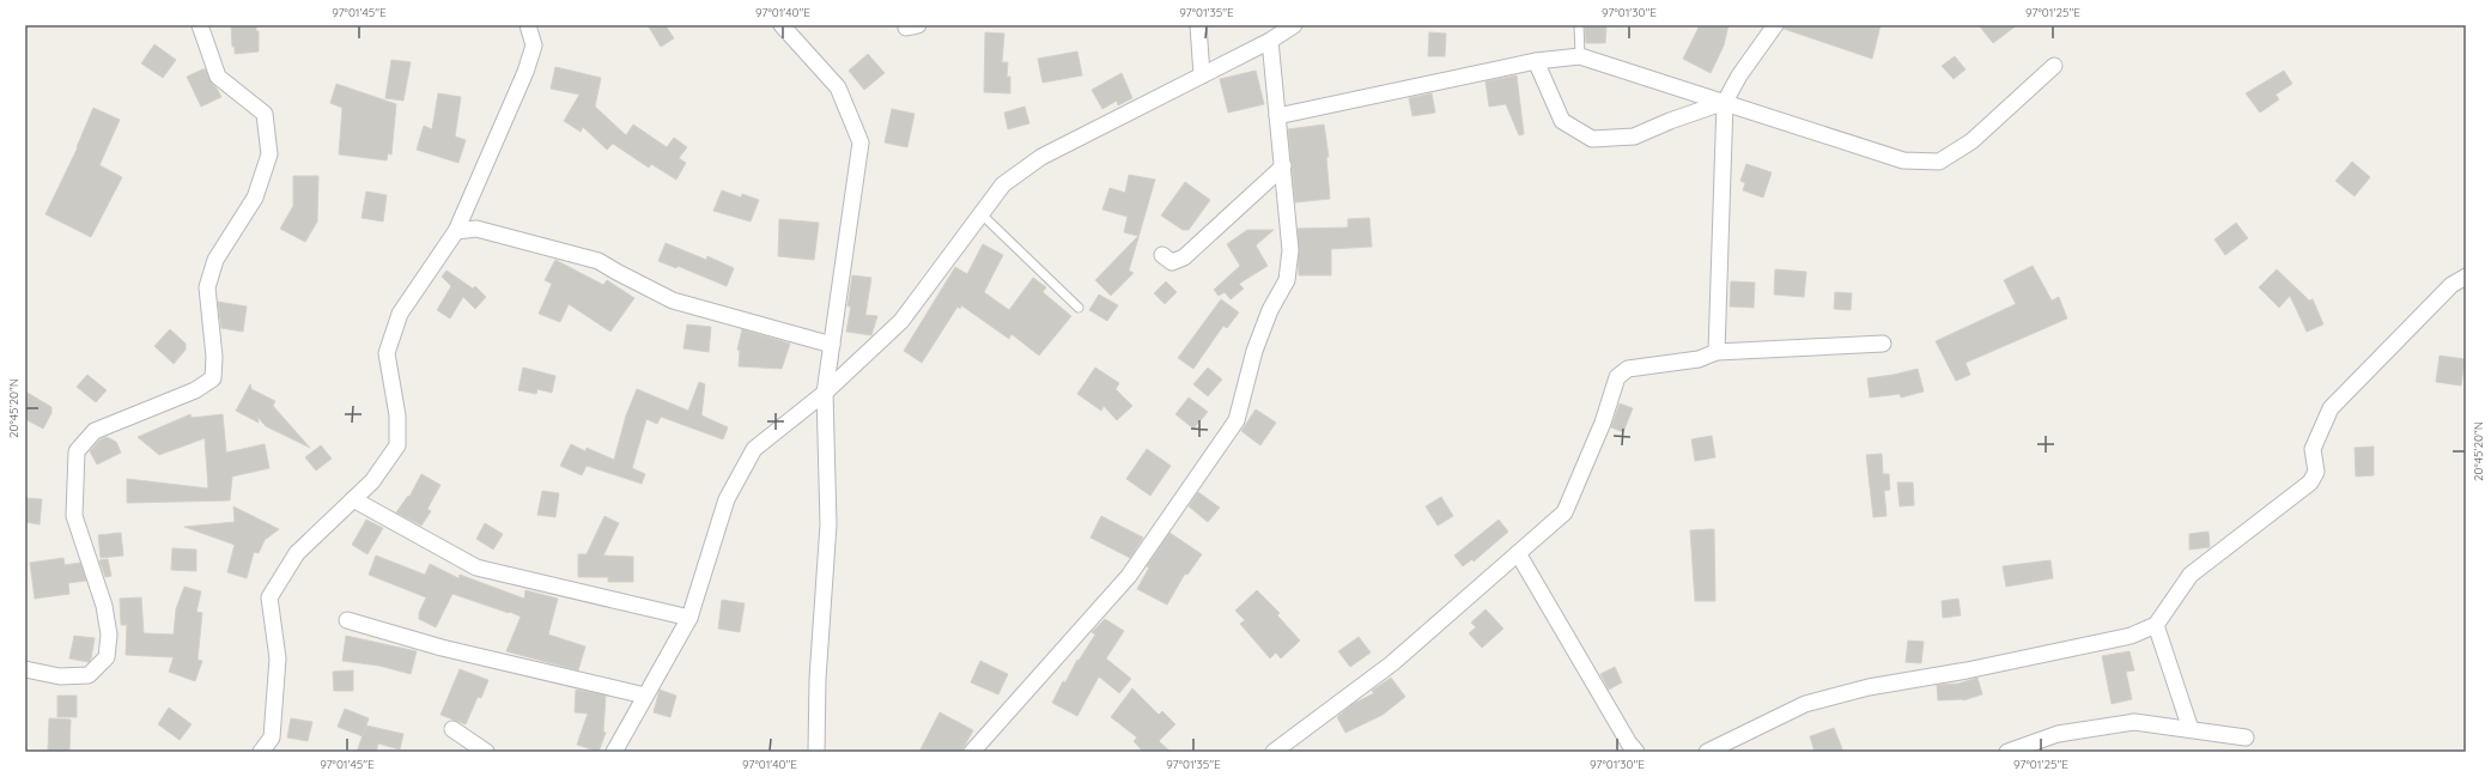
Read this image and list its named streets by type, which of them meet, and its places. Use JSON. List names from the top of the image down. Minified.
{"coordinates":["97°01'45\"E","97°01'40\"E","97°01'35\"E","97°01'30\"E","97°01'25\"E","20°45'20\"N"]}
